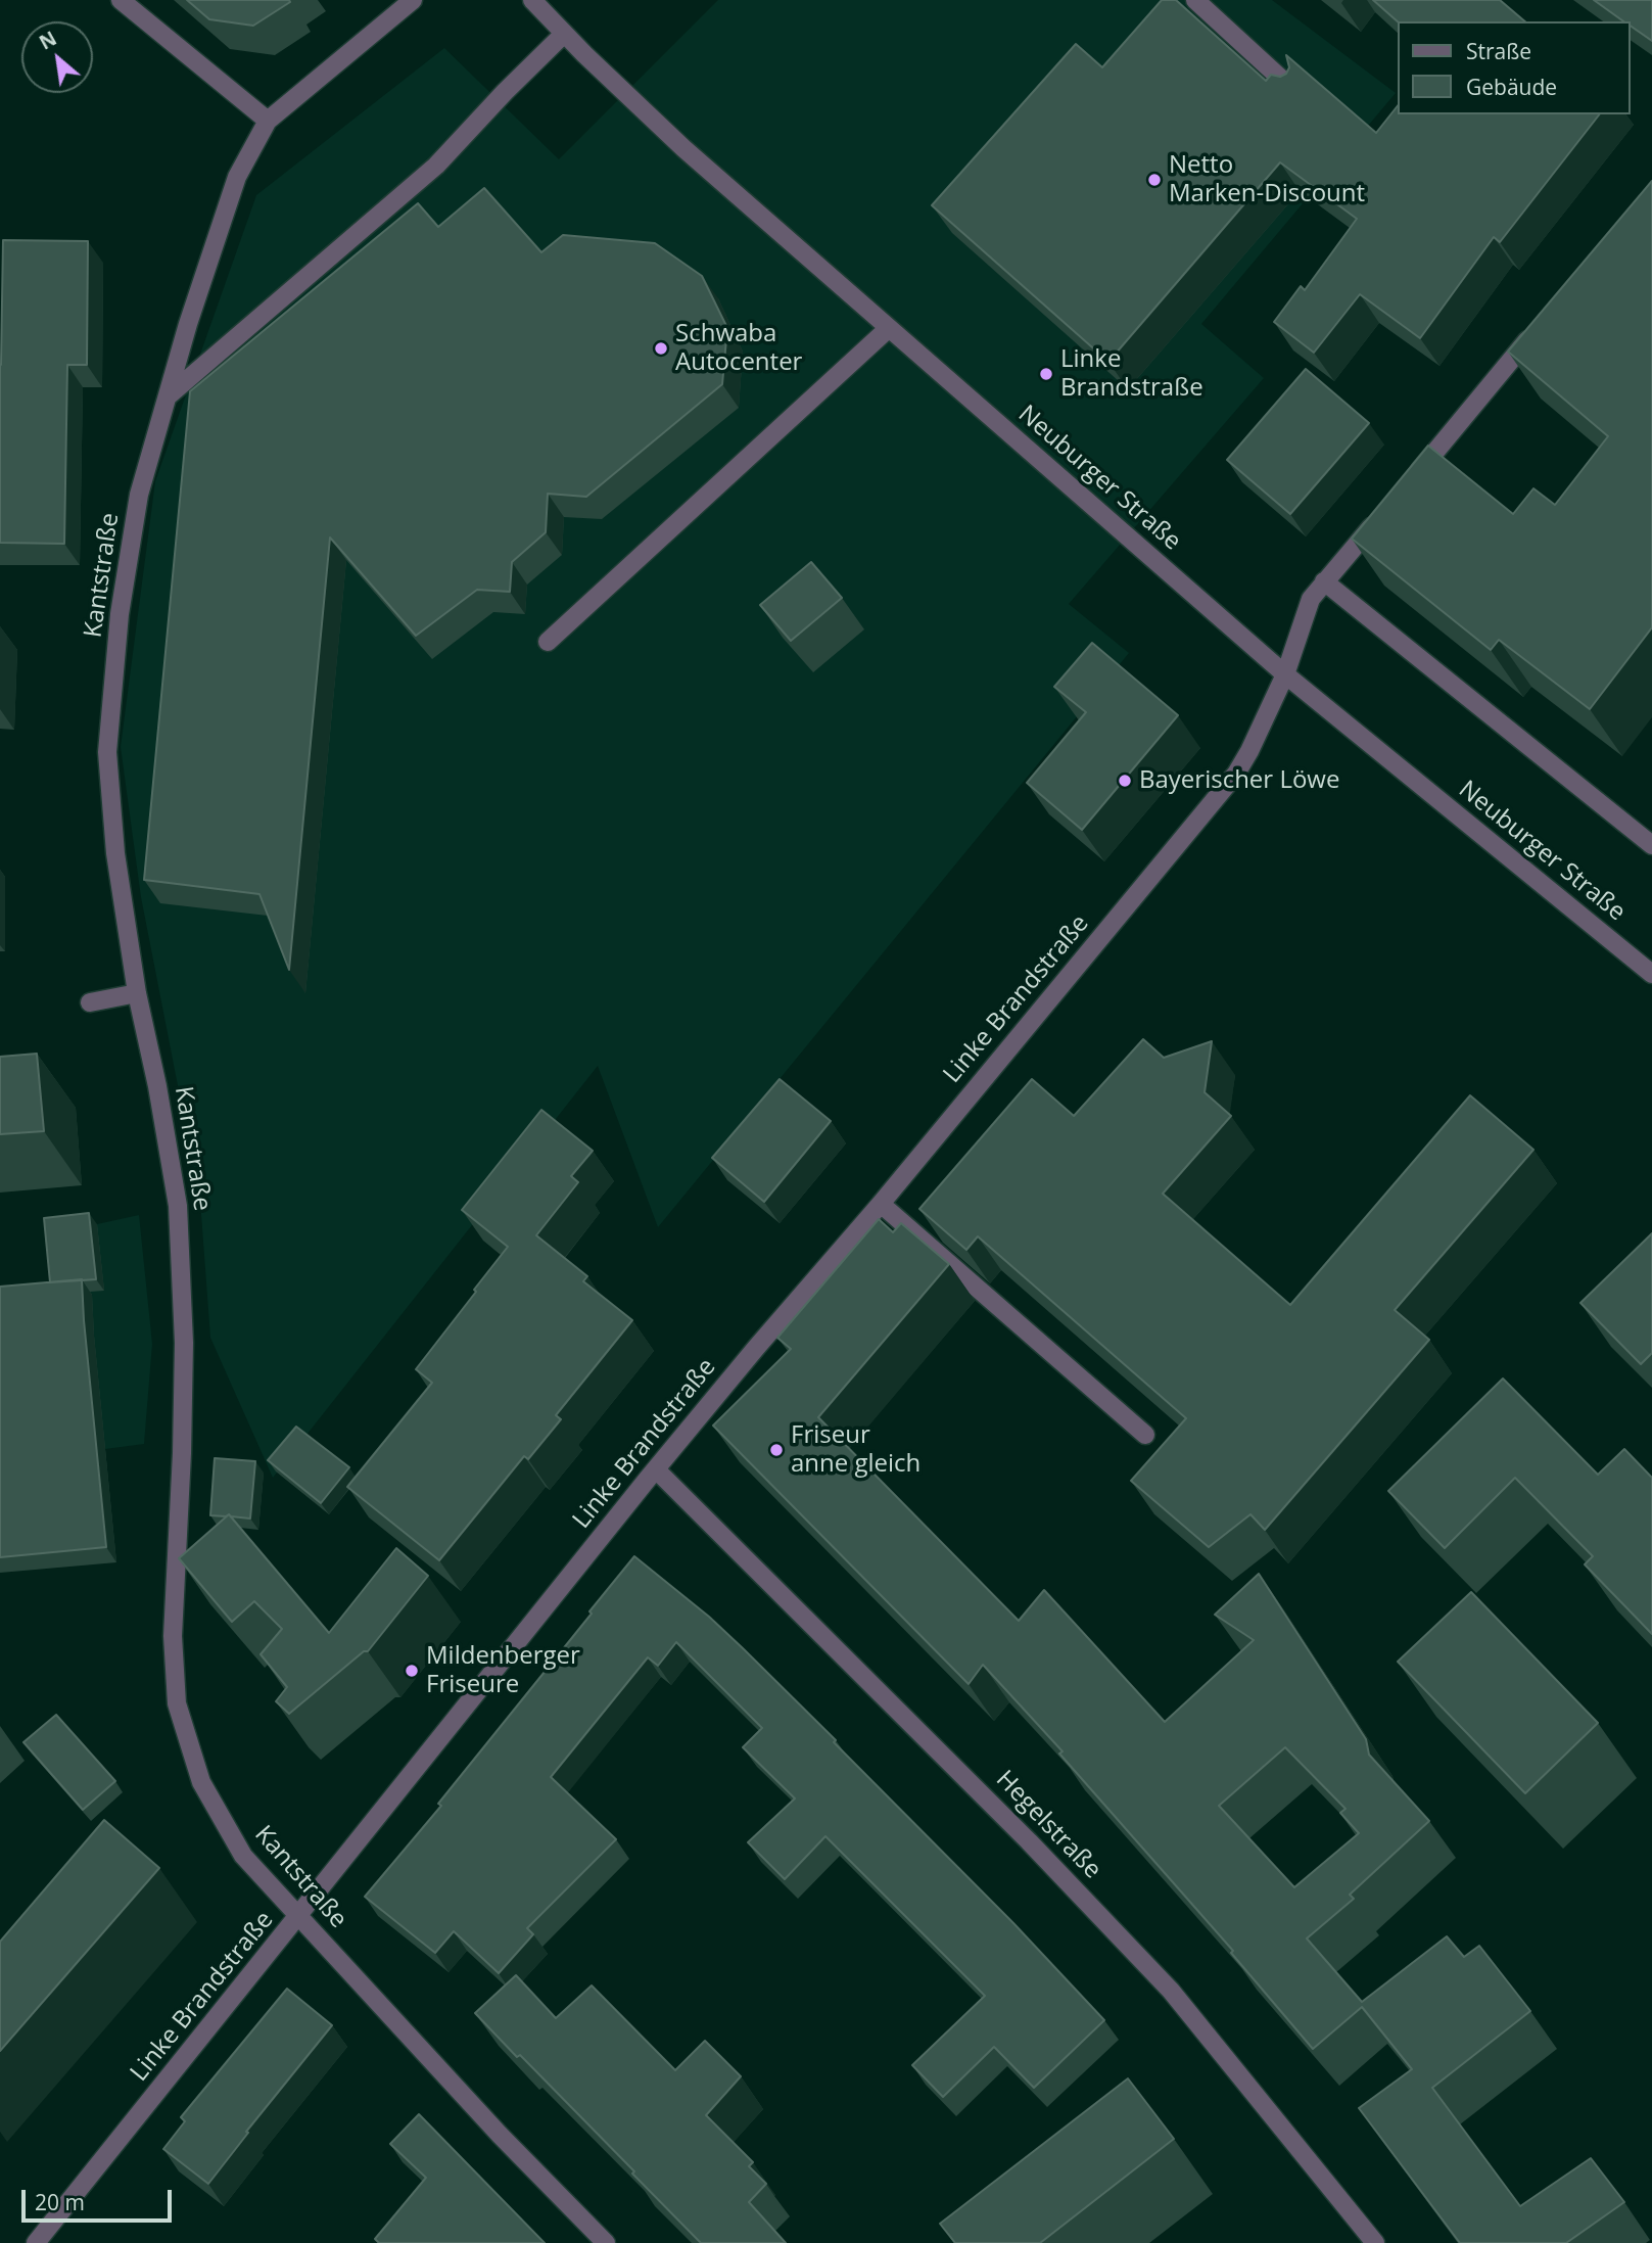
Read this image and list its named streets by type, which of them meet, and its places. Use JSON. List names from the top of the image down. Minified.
{"streets":{"street":["Neuburger Straße","Kantstraße","Linke Brandstraße","Hegelstraße"]},"crossings":[["Neuburger Straße","Linke Brandstraße"],["Kantstraße","Linke Brandstraße"],["Linke Brandstraße","Hegelstraße"]],"places":["Netto Marken-Discount","Schwaba Autocenter","Linke Brandstraße","Bayerischer Löwe","Friseur anne gleich","Mildenberger Friseure"],"legend":["Straße","Gebäude"],"scale_bar":"20 m","north":"top left"}
